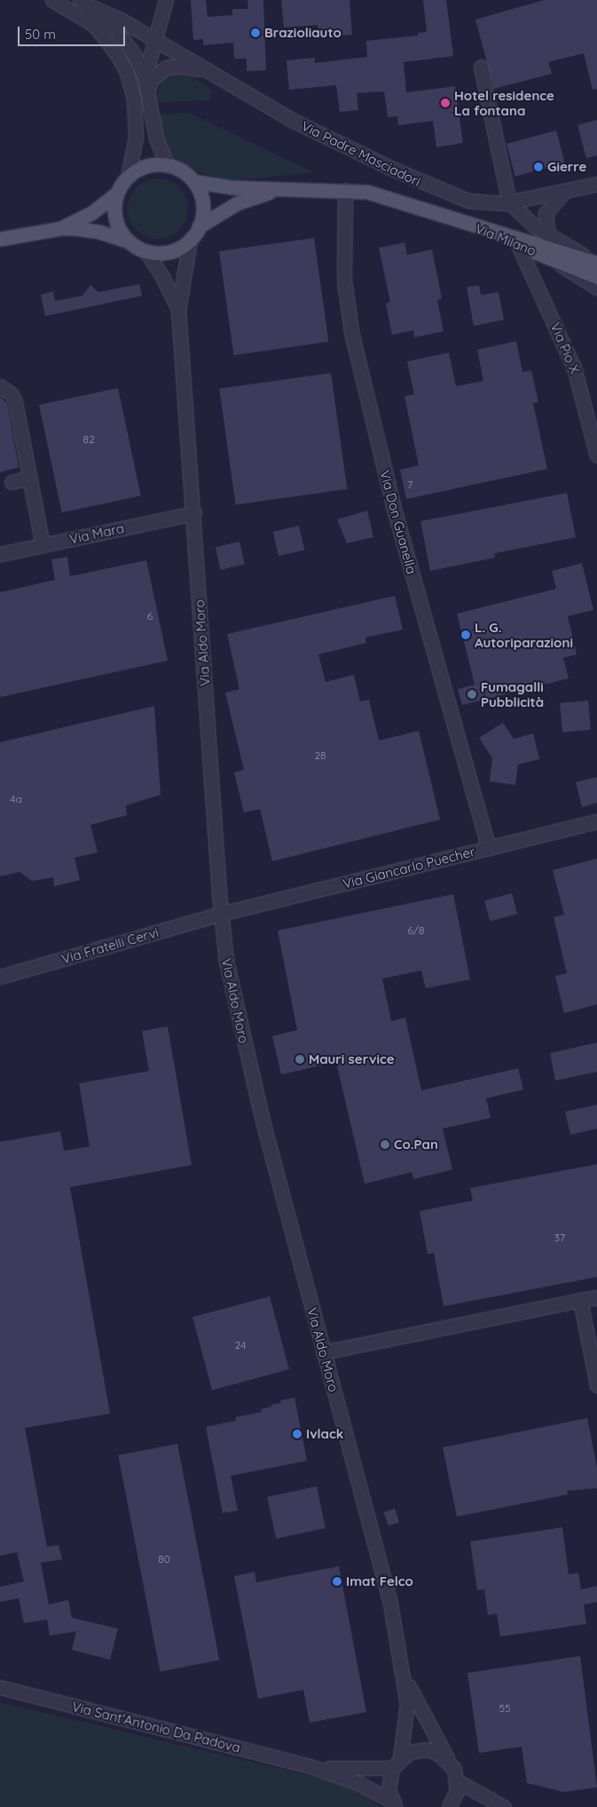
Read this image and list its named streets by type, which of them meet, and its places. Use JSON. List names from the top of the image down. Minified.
{"streets":{"main road":["Via Milano"],"street":["Via Padre Masciadori","Via Pio X","Via Don Guanella","Via Mara","Via Aldo Moro","Via Giancarlo Puecher","Via Fratelli Cervi","Via Sant'Antonio Da Padova"]},"crossings":[["Via Milano","Via Pio X"],["Via Don Guanella","Via Giancarlo Puecher"],["Via Mara","Via Aldo Moro"],["Via Aldo Moro","Via Giancarlo Puecher"],["Via Aldo Moro","Via Fratelli Cervi"],["Via Aldo Moro","Via Sant'Antonio Da Padova"],["Via Giancarlo Puecher","Via Fratelli Cervi"]],"places":["Brazioliauto","Hotel residence La fontana","Gierre","L. G. Autoriparazioni","Fumagalli Pubblicità","Mauri service","Co.Pan","Ivlack","Imat Felco"],"house_numbers":["82","7","6","28","4a","6/8","37","24","80","55"],"scale_bar":"50 m"}
